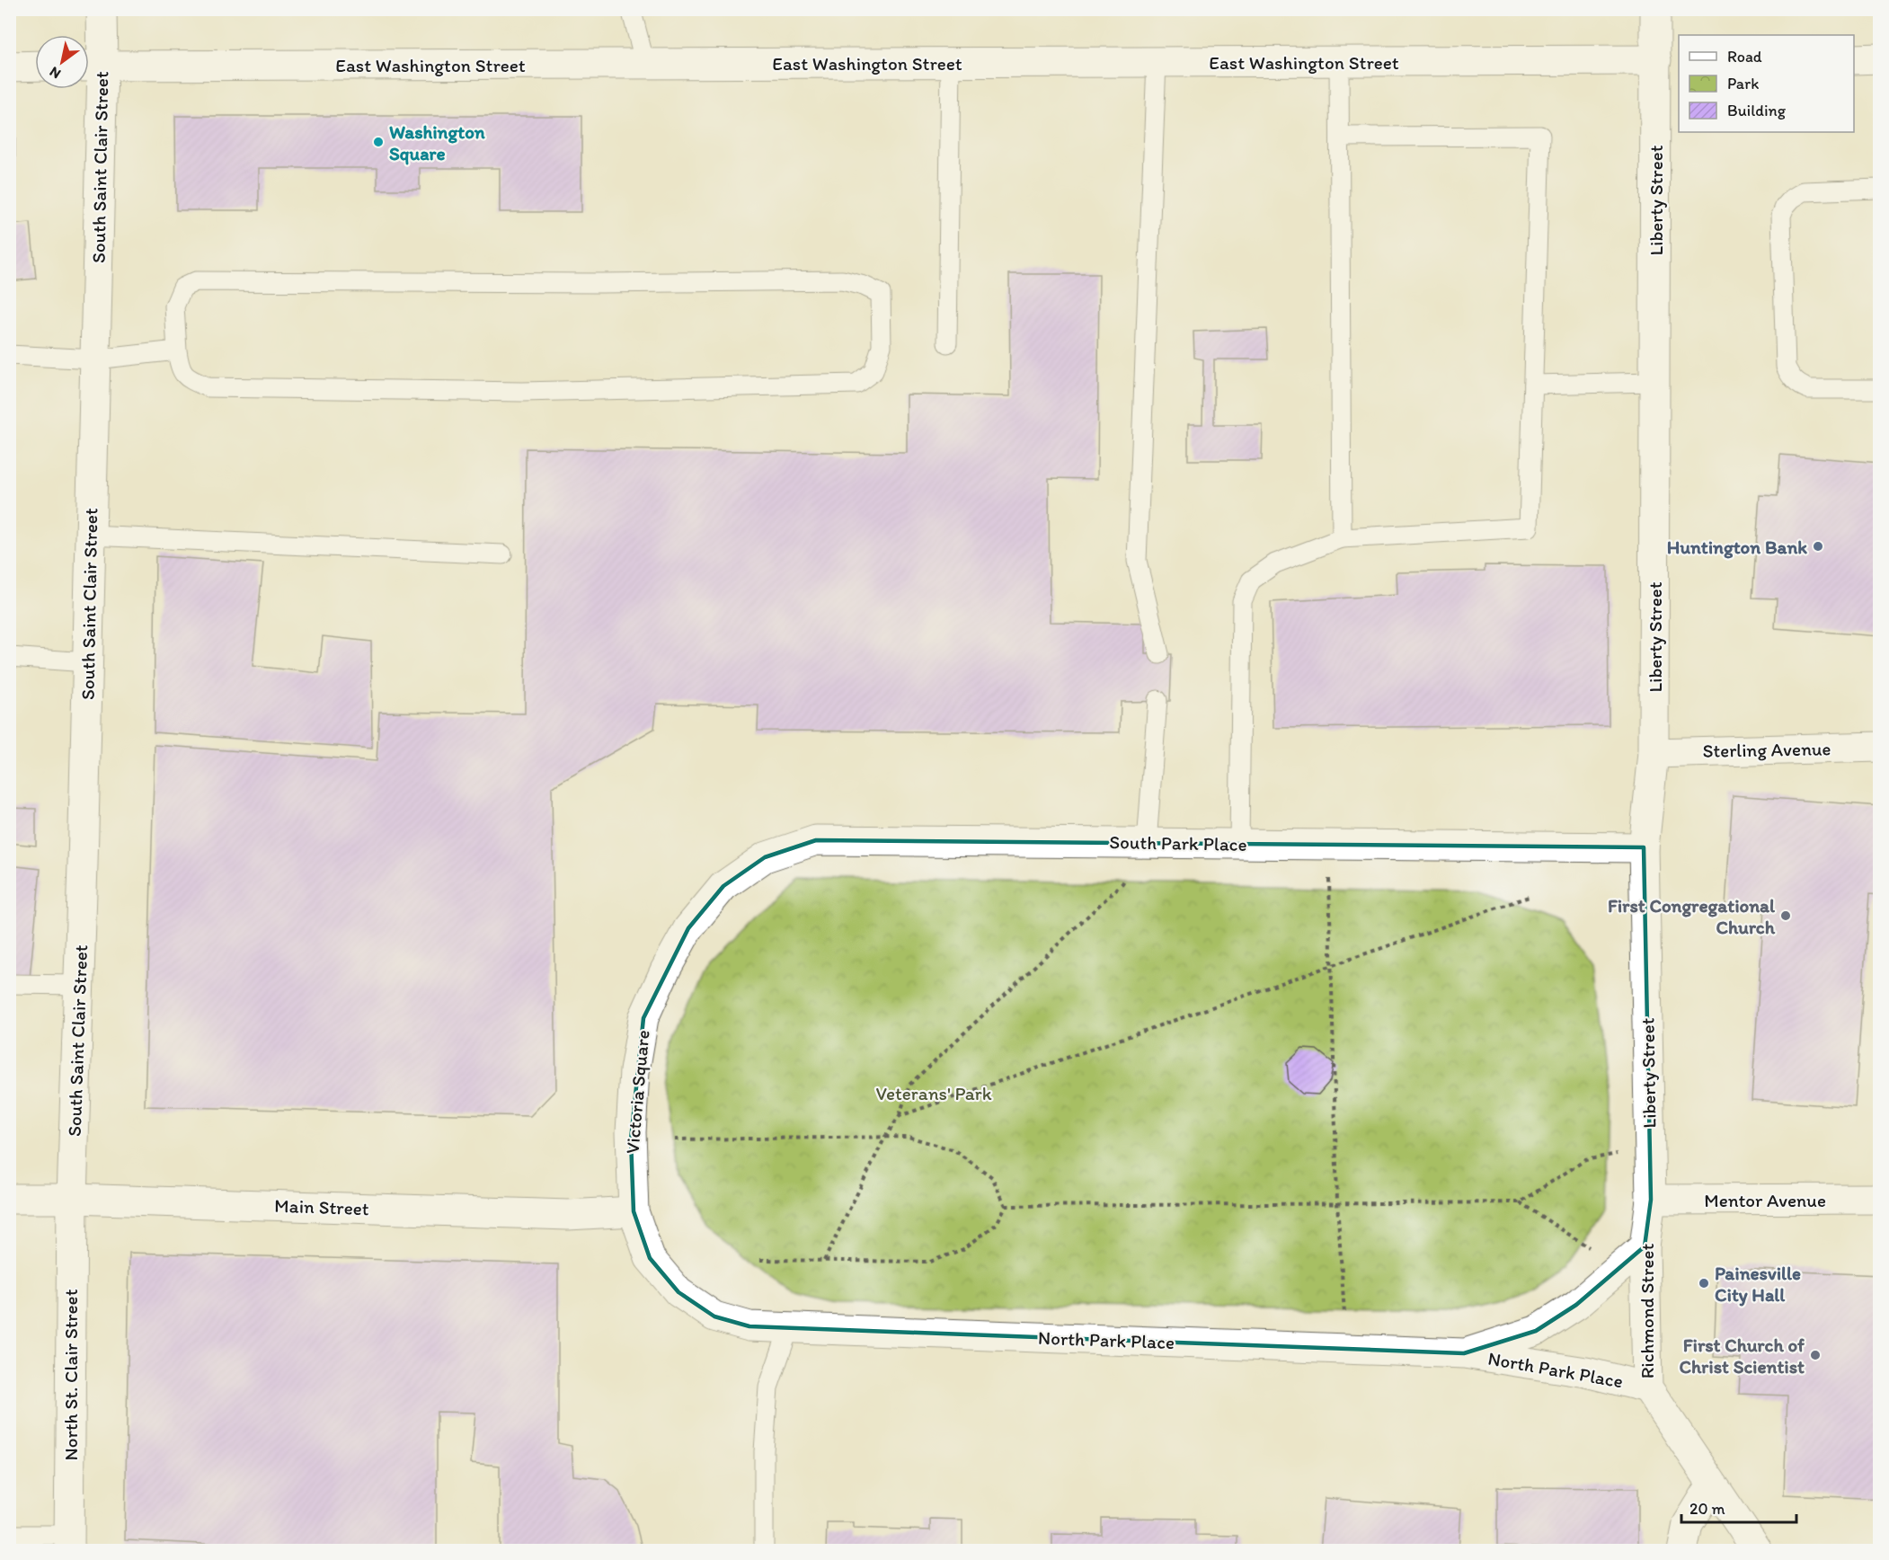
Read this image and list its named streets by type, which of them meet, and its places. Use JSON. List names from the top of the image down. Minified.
{"streets":{"street":["East Washington Street","South Saint Clair Street","Liberty Street","Sterling Avenue","South Park Place","Victoria Square","Mentor Avenue","Main Street","Richmond Street","North Park Place","North St. Clair Street"]},"crossings":[["East Washington Street","South Saint Clair Street"],["East Washington Street","Liberty Street"],["South Saint Clair Street","Main Street"],["South Saint Clair Street","North St. Clair Street"],["Liberty Street","Sterling Avenue"],["Liberty Street","South Park Place"],["Liberty Street","Mentor Avenue"],["Liberty Street","Richmond Street"],["South Park Place","Victoria Square"],["Victoria Square","Main Street"],["Victoria Square","North Park Place"],["Mentor Avenue","Richmond Street"],["Main Street","North St. Clair Street"],["Richmond Street","North Park Place"]],"parks":["Veterans' Park"],"places":["Washington Square","Huntington Bank","First Congregational Church","Painesville City Hall","First Church of Christ Scientist"],"legend":["Road","Park","Building"],"scale_bar":"20 m","north":"bottom left"}
